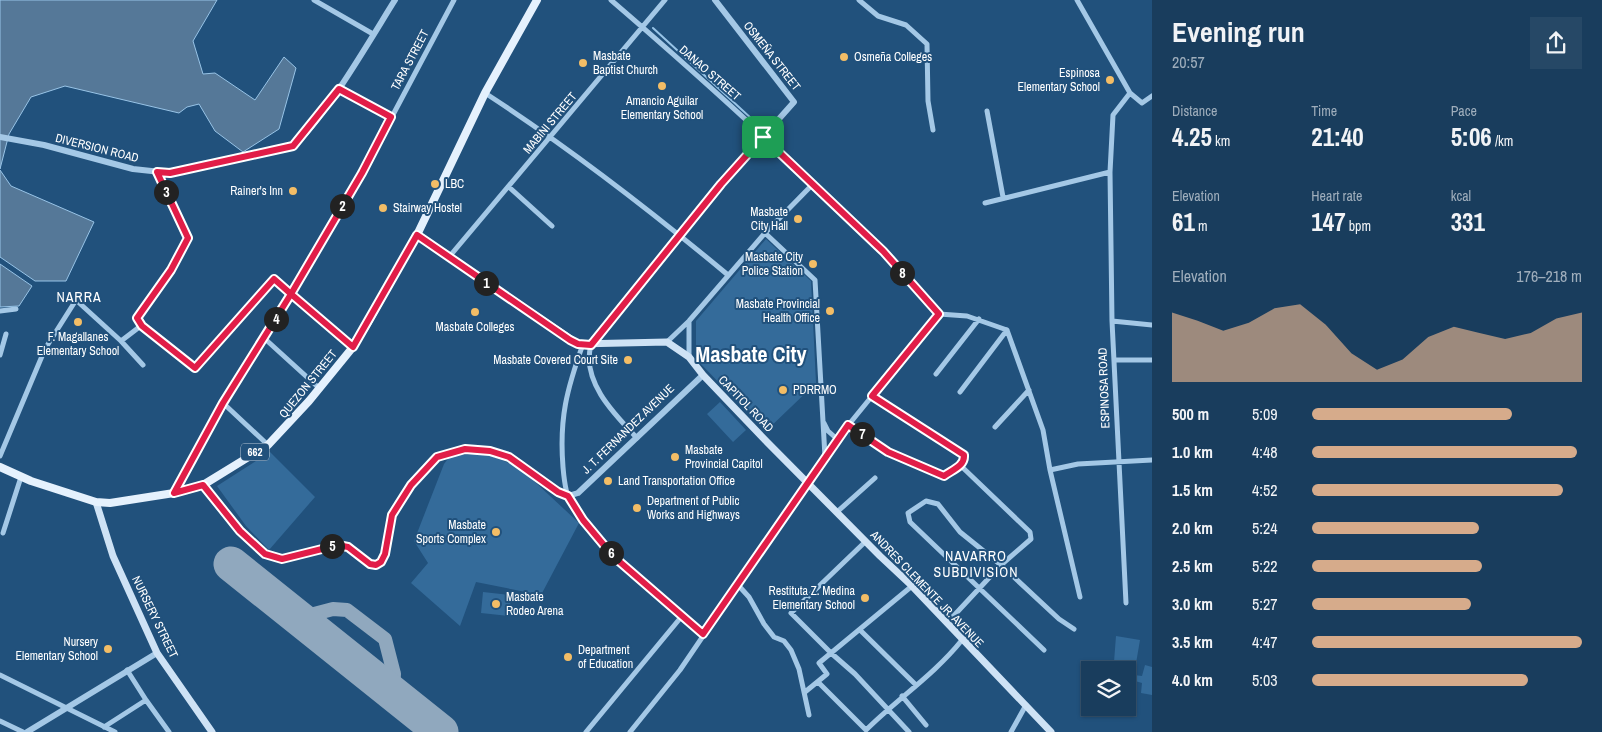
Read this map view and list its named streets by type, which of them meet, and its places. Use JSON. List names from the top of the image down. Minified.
{"streets":{"main road":["QUEZON STREET","CAPITOL ROAD","662","ANDRES CLEMENTE JR. AVENUE","NURSERY STREET"],"street":["OSMEÑA STREET","TARA STREET","DANAO STREET","MABINI STREET","DIVERSION ROAD","ESPINOSA ROAD","J. T. FERNANDEZ AVENUE"]},"crossings":[["OSMEÑA STREET","DANAO STREET"],["TARA STREET","QUEZON STREET"],["DANAO STREET","MABINI STREET"],["QUEZON STREET","NURSERY STREET"],["CAPITOL ROAD","J. T. FERNANDEZ AVENUE"],["CAPITOL ROAD","ANDRES CLEMENTE JR. AVENUE"]],"districts":["NARRA","Masbate City","NAVARRO SUBDIVISION"],"places":["Osmeña Colleges","Masbate Baptist Church","Espinosa Elementary School","Amancio Aguilar Elementary School","LBC","Rainer's Inn","Stairway Hostel","Masbate City Hall","Masbate City Police Station","Masbate Provincial Health Office","Masbate Colleges","F. Magallanes Elementary School","Masbate Covered Court Site","PDRRMO","Masbate Provincial Capitol","Land Transportation Office","Department of Public Works and Highways","Masbate Sports Complex","Restituta Z. Medina Elementary School","Masbate Rodeo Arena","Nursery Elementary School","Department of Education"],"page":{"heading":["Evening run","20:57"],"stats":[["Distance","4.25 km"],["Time","21:40"],["Pace","5:06 /km"],["Elevation","61 m"],["Heart rate","147 bpm"],["kcal","331"]],"pins":["3","2","8","1","4","7","5","6"],"chart":["Elevation","176–218 m"],"list":[{"name":"500 m","note":"5:09"},{"name":"1.0 km","note":"4:48"},{"name":"1.5 km","note":"4:52"},{"name":"2.0 km","note":"5:24"},{"name":"2.5 km","note":"5:22"},{"name":"3.0 km","note":"5:27"},{"name":"3.5 km","note":"4:47"},{"name":"4.0 km","note":"5:03"}]}}
